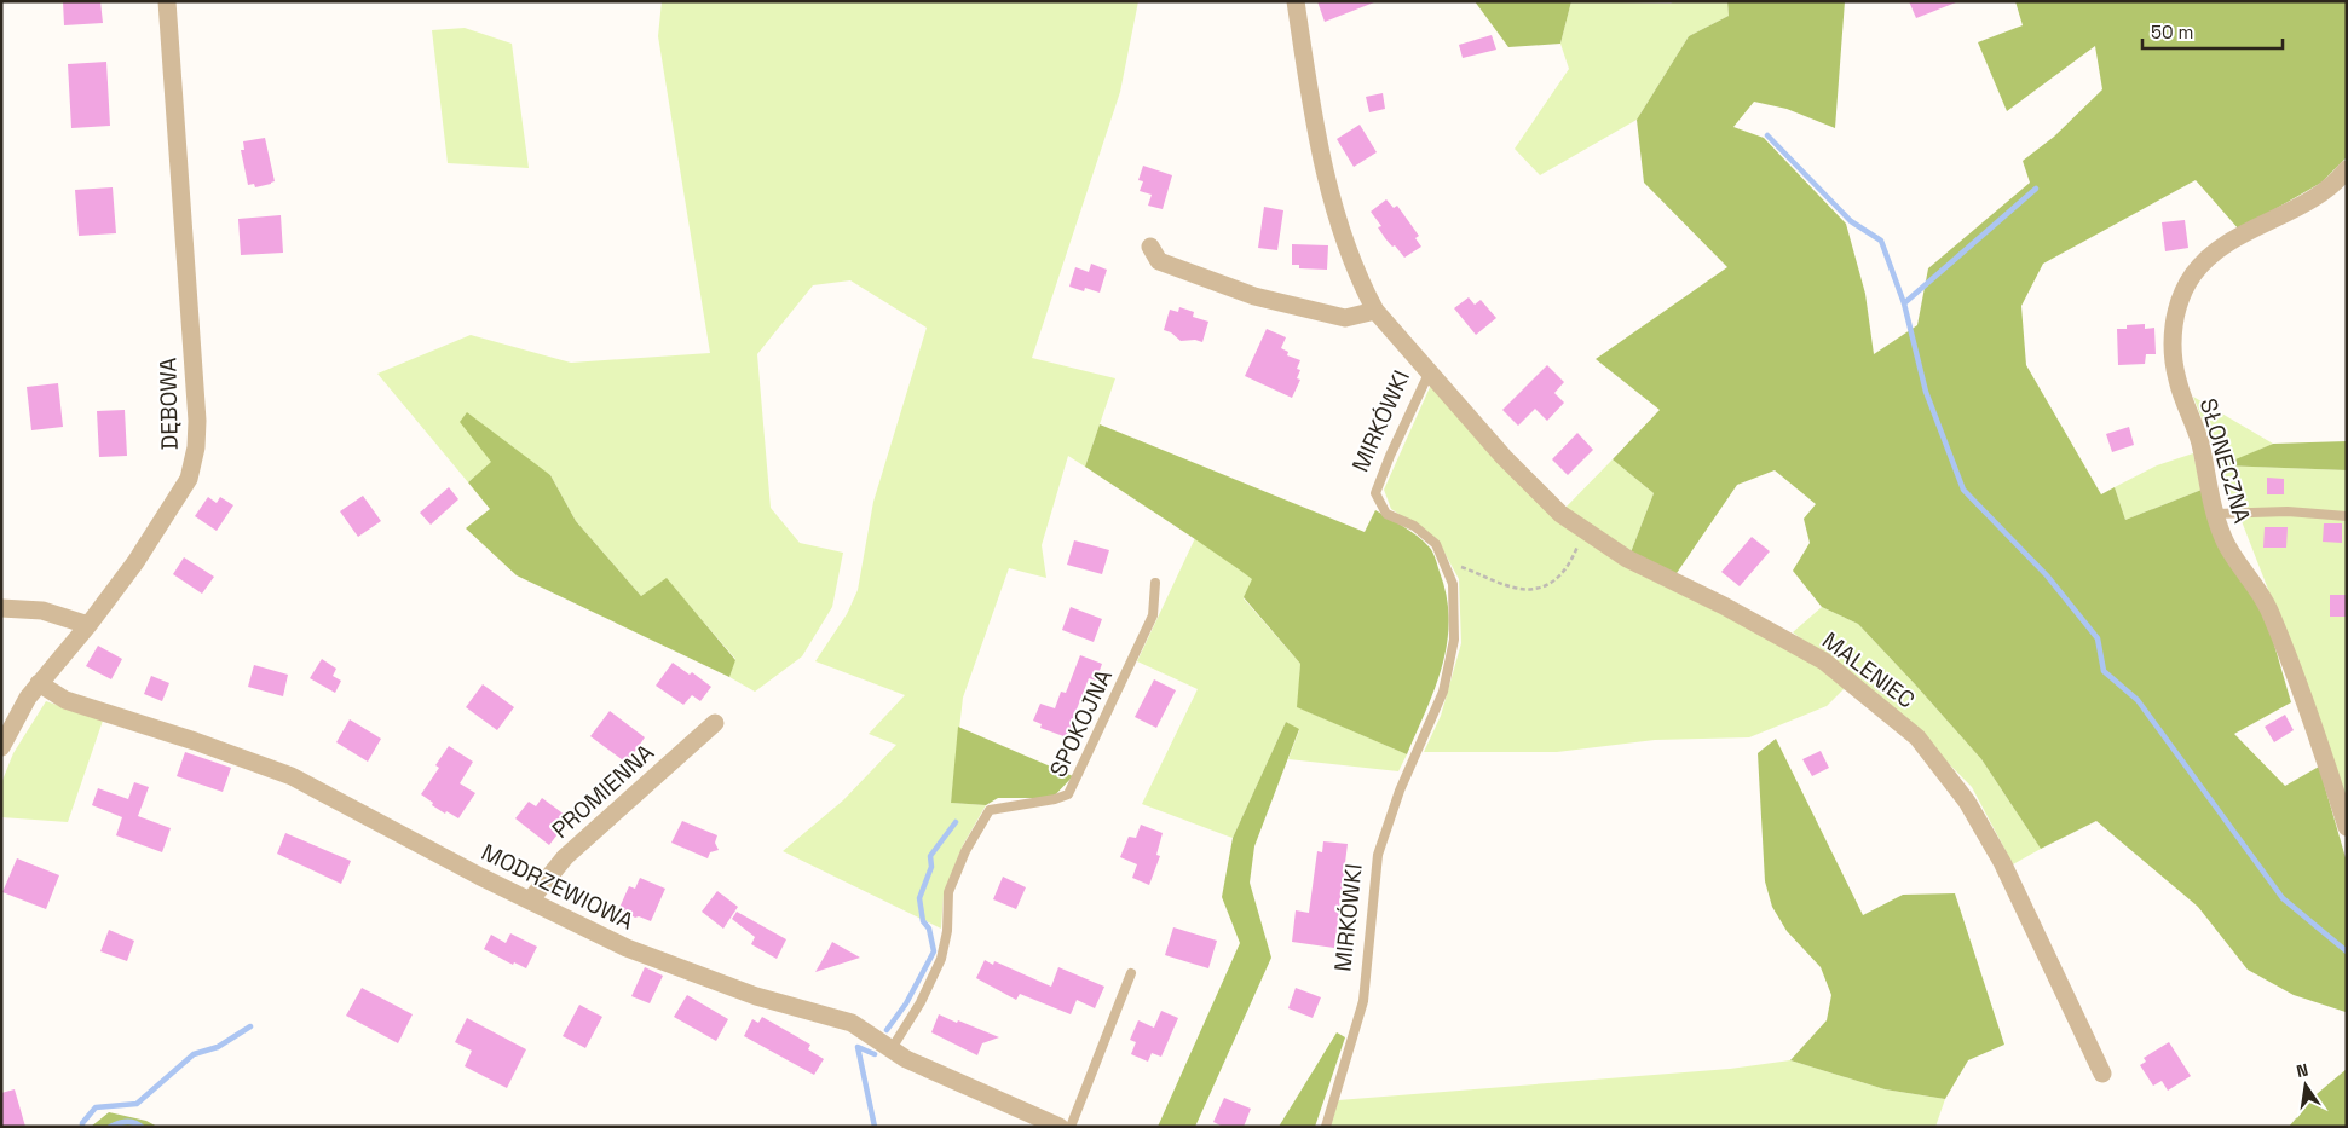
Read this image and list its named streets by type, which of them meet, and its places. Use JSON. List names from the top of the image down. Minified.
{"streets":{"street":["DĘBOWA","MIRKÓWKI","SŁONECZNA","MALENIEC","PROMIENNA","MODRZEWIOWA"],"lane":["SPOKOJNA"]},"crossings":[["DĘBOWA","MODRZEWIOWA"],["MIRKÓWKI","MALENIEC"],["SPOKOJNA","MODRZEWIOWA"],["PROMIENNA","MODRZEWIOWA"]],"scale_bar":"50 m","north":"top"}
